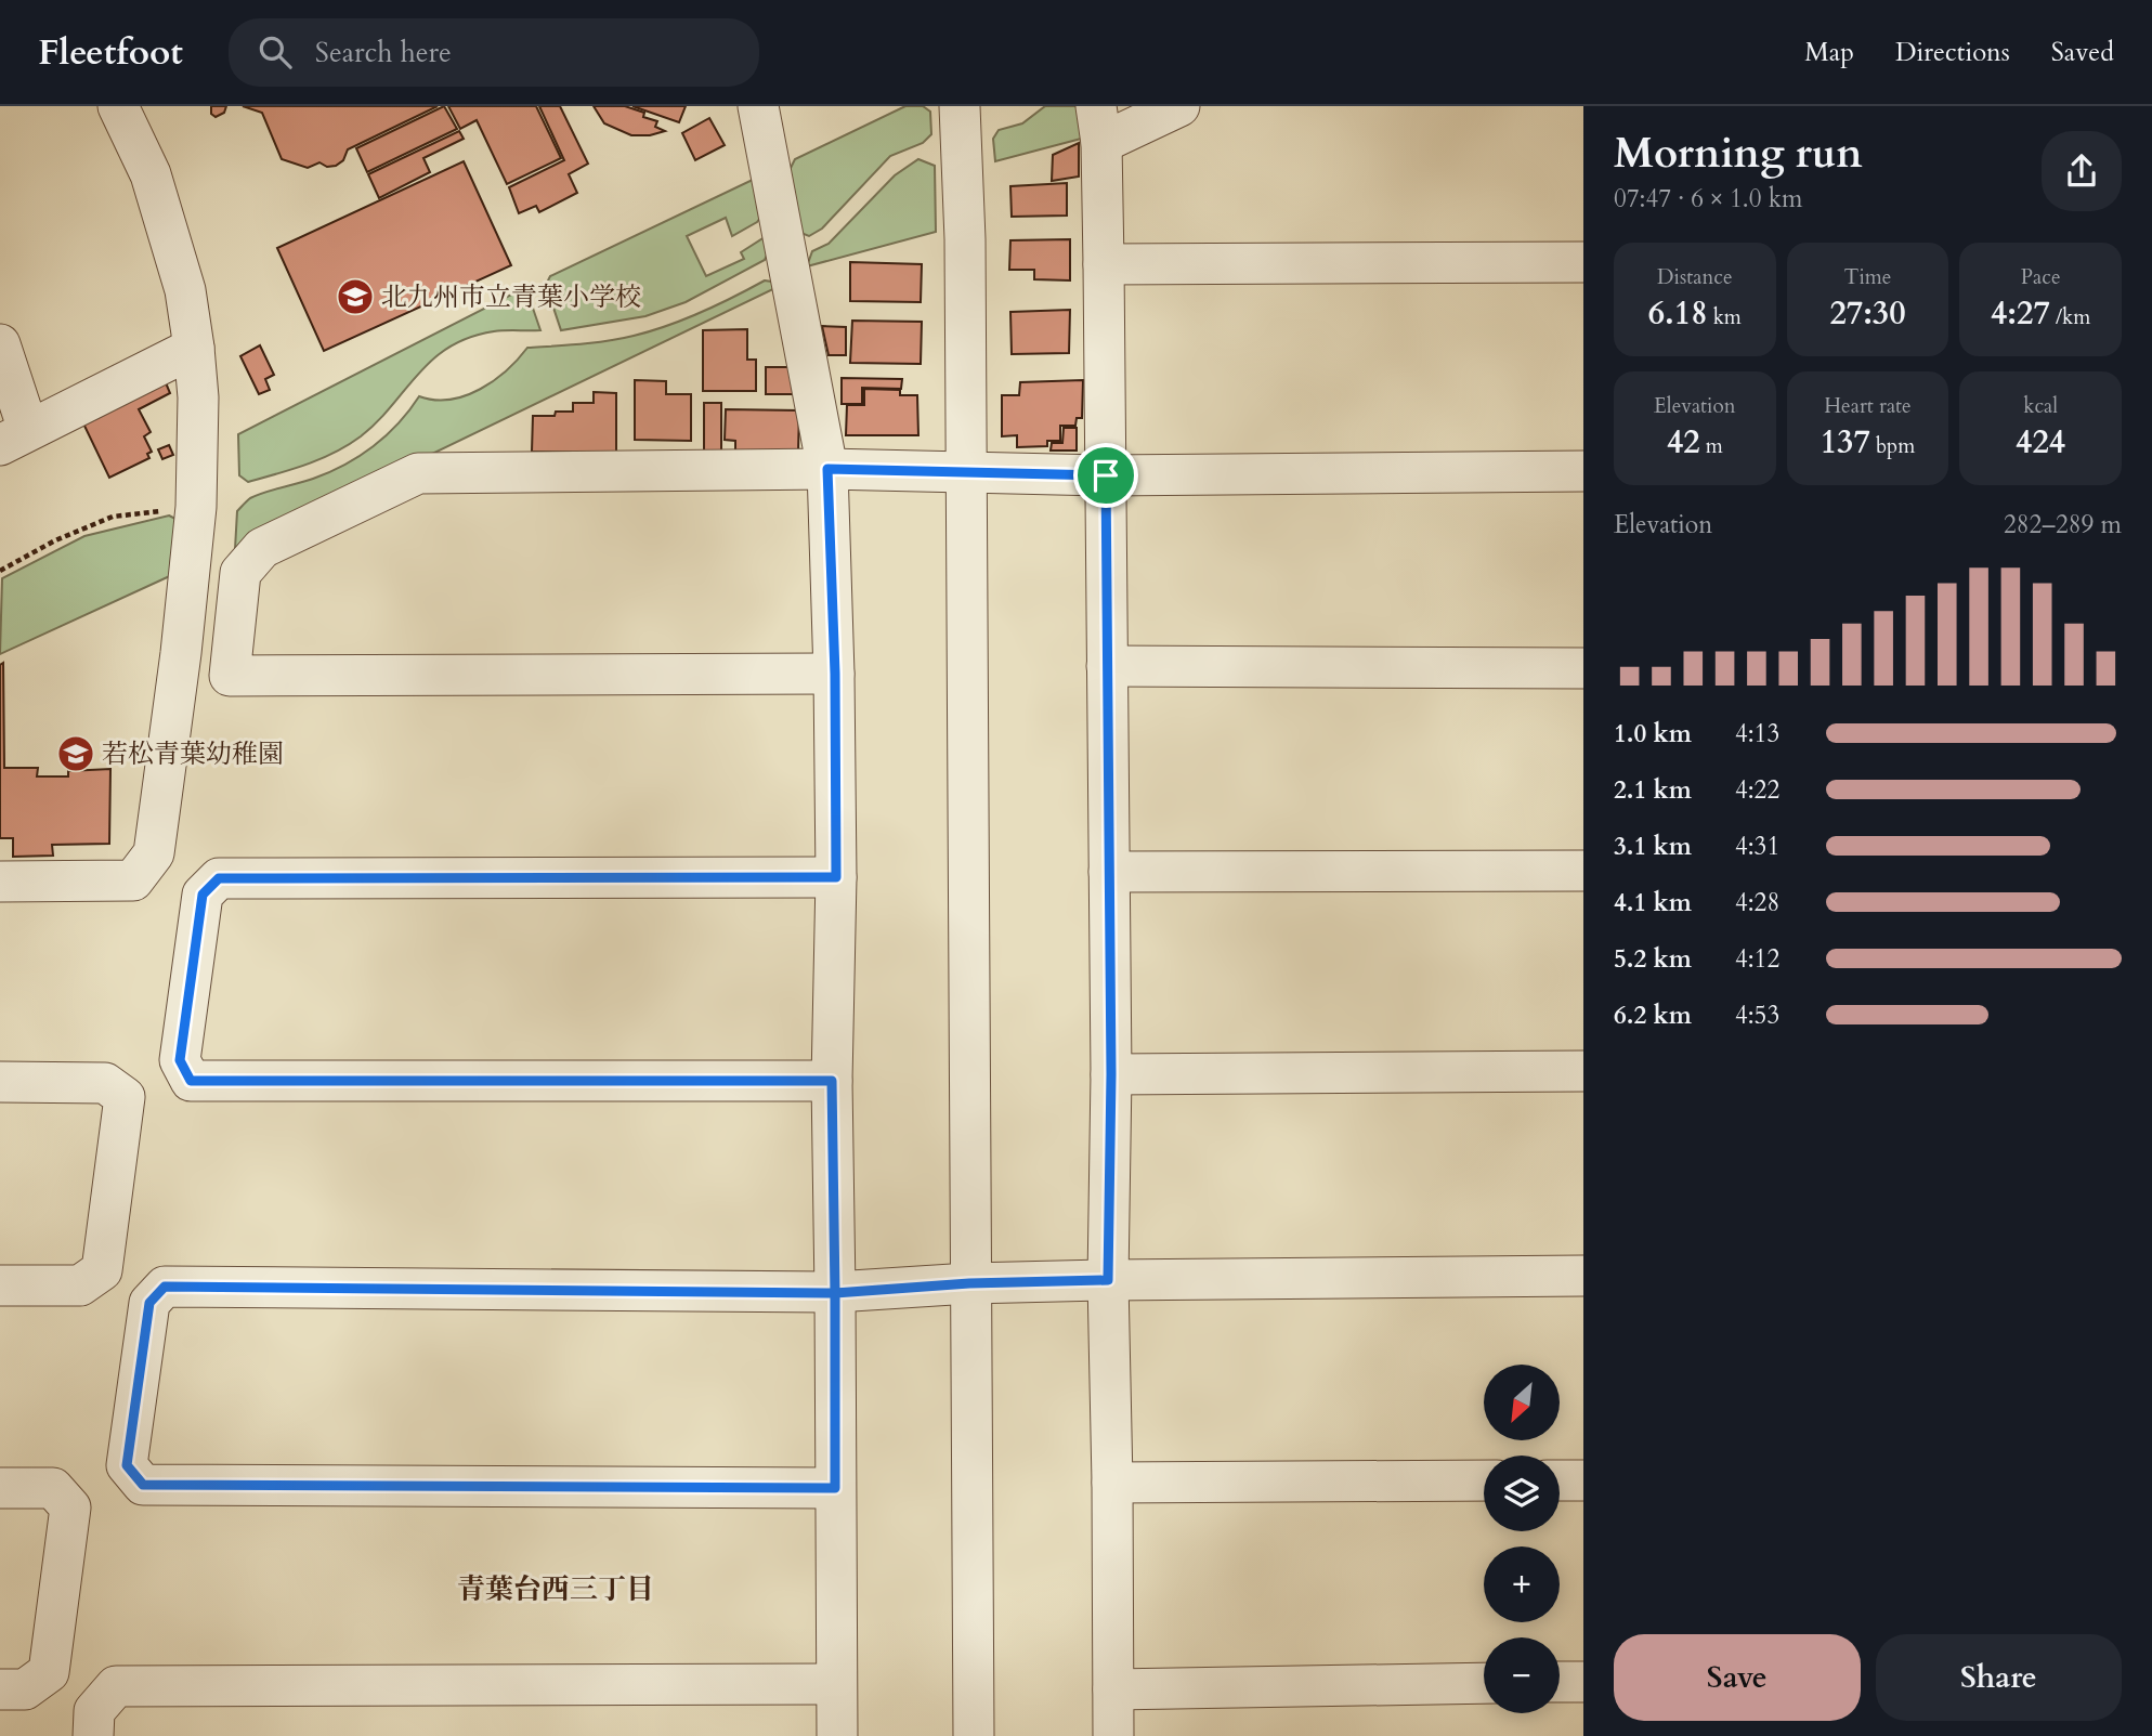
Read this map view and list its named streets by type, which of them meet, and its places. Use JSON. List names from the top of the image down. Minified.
{"districts":["青葉台西三丁目"],"places":{"school or university":["北九州市立青葉小学校","若松青葉幼稚園"]},"north":"bottom left","page":{"header":"Fleetfoot","search":"Search here","nav":["Map","Directions","Saved"],"heading":["Morning run","07:47 · 6 × 1.0 km"],"stats":[["Distance","6.18 km"],["Time","27:30"],["Pace","4:27 /km"],["Elevation","42 m"],["Heart rate","137 bpm"],["kcal","424"]],"chart":["Elevation","282–289 m"],"list":[{"name":"1.0 km","note":"4:13"},{"name":"2.1 km","note":"4:22"},{"name":"3.1 km","note":"4:31"},{"name":"4.1 km","note":"4:28"},{"name":"5.2 km","note":"4:12"},{"name":"6.2 km","note":"4:53"}],"map_buttons":["+","−"],"buttons":["Save","Share"]}}
